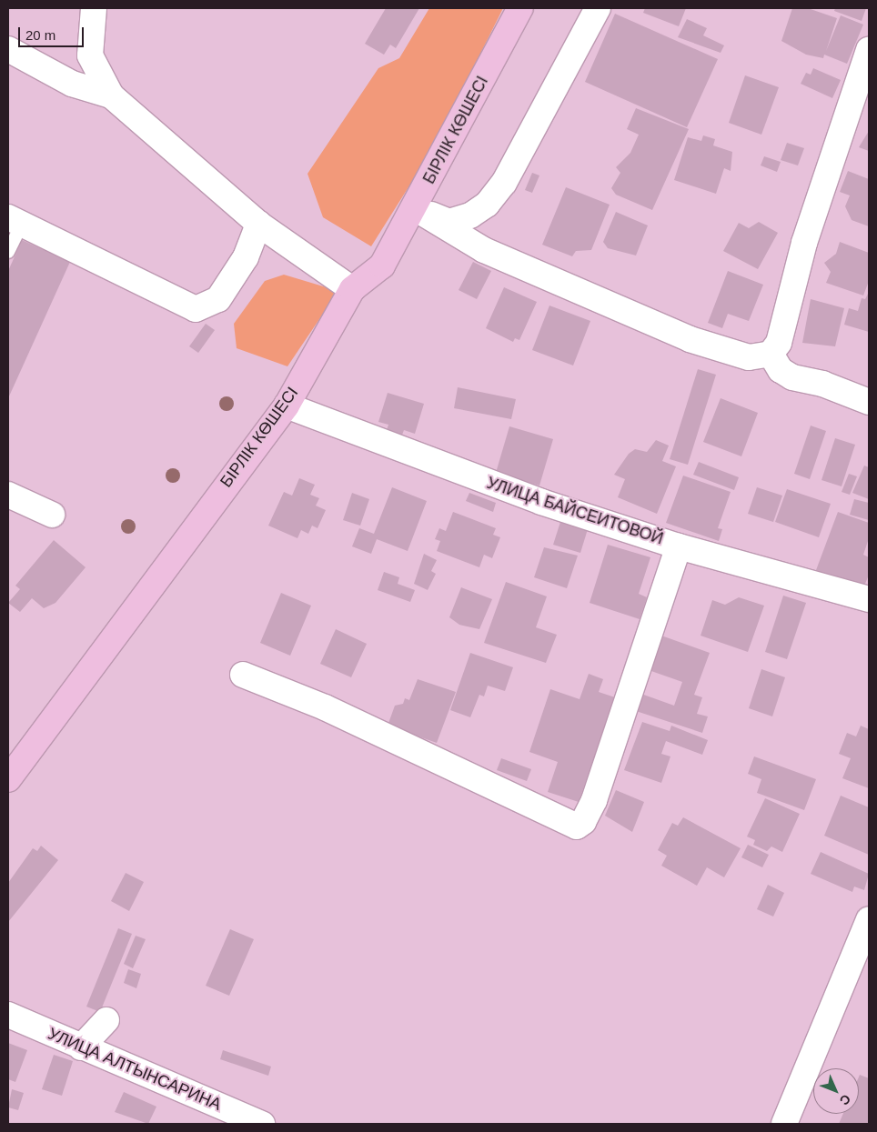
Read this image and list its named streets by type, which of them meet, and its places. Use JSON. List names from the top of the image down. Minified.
{"streets":{"main road":["БІРЛІК КӨШЕСІ"],"street":["УЛИЦА БАЙСЕИТОВОЙ","УЛИЦА АЛТЫНСАРИНА"]},"crossings":[["БІРЛІК КӨШЕСІ","УЛИЦА БАЙСЕИТОВОЙ"]],"scale_bar":"20 m","north":"bottom right"}
